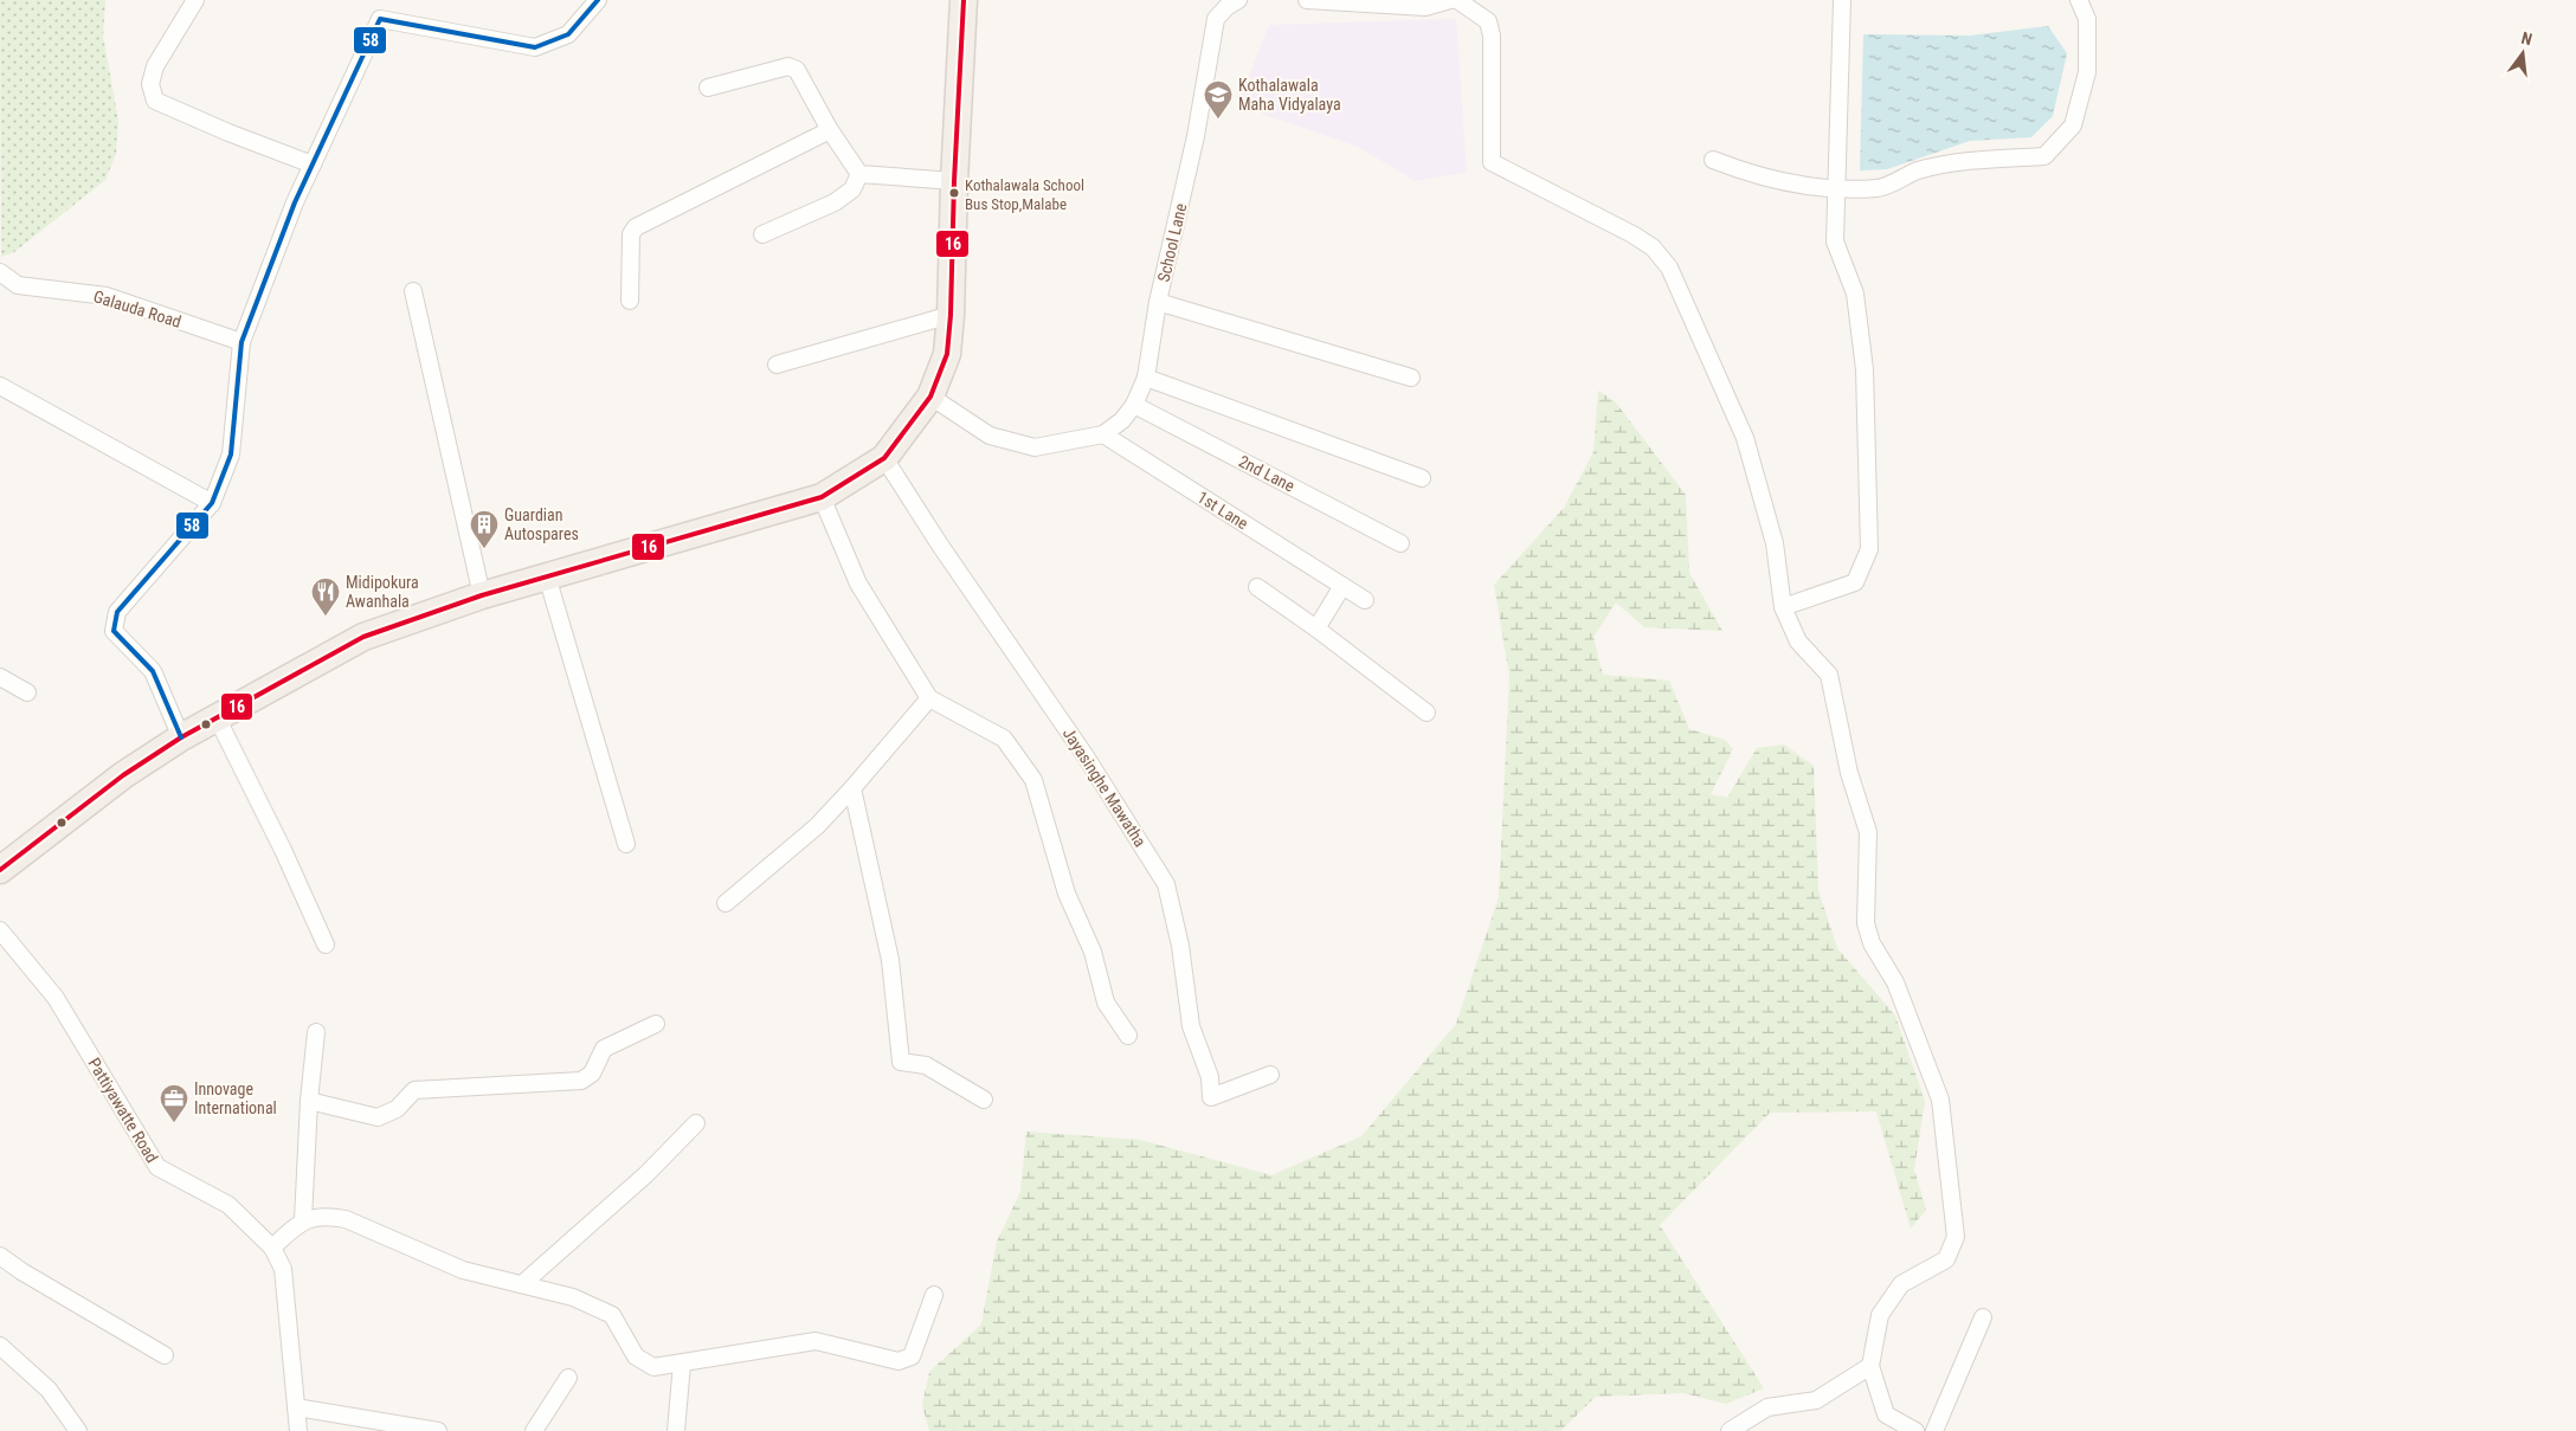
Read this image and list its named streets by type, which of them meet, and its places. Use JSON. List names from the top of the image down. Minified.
{"streets":{"street":["School Lane","Galauda Road","2nd Lane","1st Lane","Jayasinghe Mawatha","Pattiyawatte Road"]},"crossings":[["School Lane","2nd Lane"],["School Lane","1st Lane"]],"places":{"school or university":["Kothalawala Maha Vidyalaya"],"other":["Kothalawala School Bus Stop,Malabe"],"building":["Guardian Autospares"],"restaurant":["Midipokura Awanhala"],"office":["Innovage International"]},"lines":["transit line 16","transit line 58"],"north":"top"}
